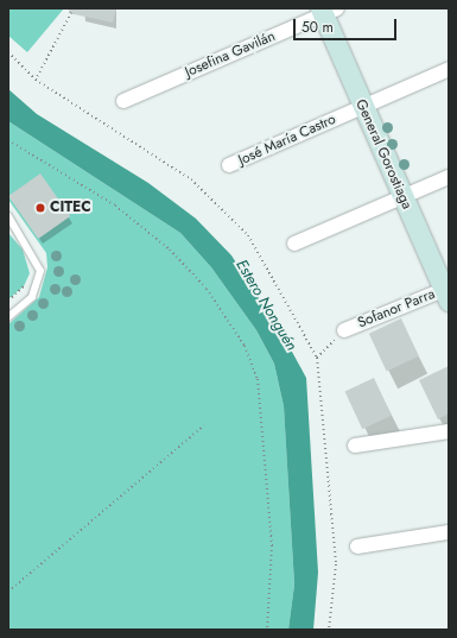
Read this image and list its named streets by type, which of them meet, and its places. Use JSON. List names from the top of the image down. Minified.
{"streets":{"street":["Josefina Gavilán","José María Castro","General Gorostiaga","Sofanor Parra"]},"crossings":[["Josefina Gavilán","General Gorostiaga"],["José María Castro","General Gorostiaga"],["General Gorostiaga","Sofanor Parra"]],"water":["Estero Nonguén"],"places":["CITEC"],"scale_bar":"50 m"}
